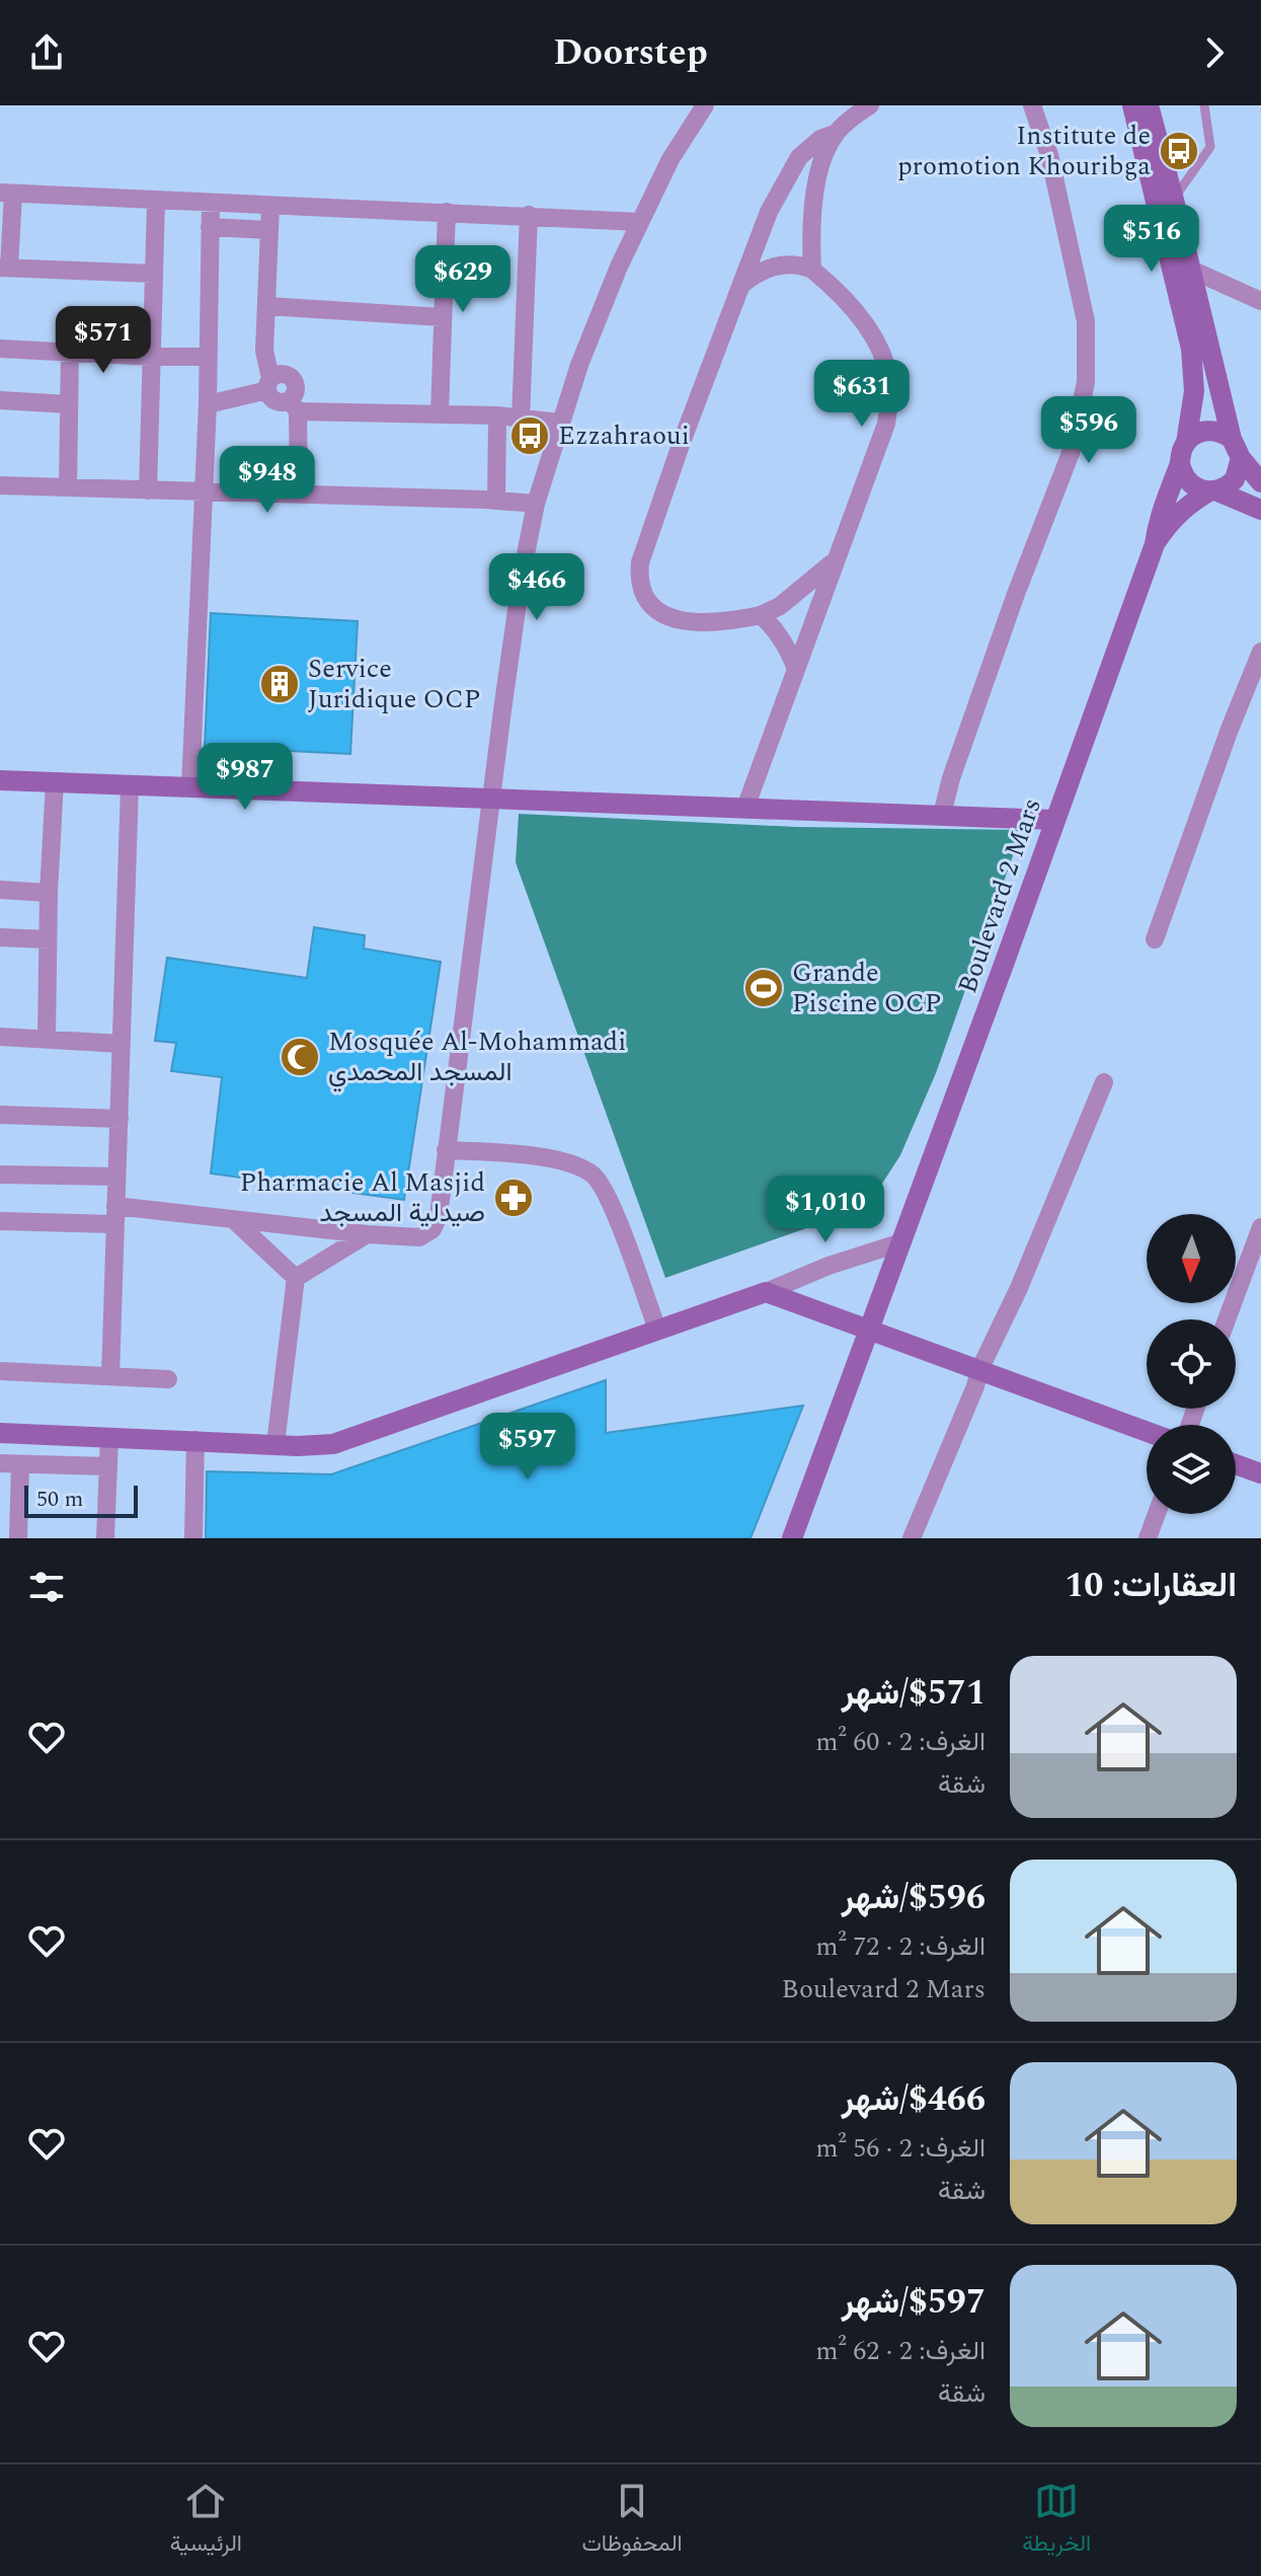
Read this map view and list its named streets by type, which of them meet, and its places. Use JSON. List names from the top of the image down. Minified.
{"streets":{"street":["Boulevard 2 Mars"]},"places":{"bus stop":["Institute de promotion Khouribga","Ezzahraoui"],"building":["Service Juridique OCP"],"sports":["Grande Piscine OCP"],"mosque":["Mosquée Al-Mohammadi المسجد المحمدي"],"pharmacy":["Pharmacie Al Masjid صيدلية المسجد"]},"scale_bar":"50 m","north":"bottom","page":{"header":"Doorstep","price":["$516","$629","$571","$631","$596","$948","$466","$987","$1,010","$597"],"scale":"50 m","heading":"العقارات: 10","list":[{"name":"$571/شهر","note":"الغرف: 2 · 60 m² · شقة"},{"name":"$596/شهر","note":"الغرف: 2 · 72 m² · Boulevard 2 Mars"},{"name":"$466/شهر","note":"الغرف: 2 · 56 m² · شقة"},{"name":"$597/شهر","note":"الغرف: 2 · 62 m² · شقة"}],"tabs":["الخريطة","المحفوظات","الرئيسية"]}}
